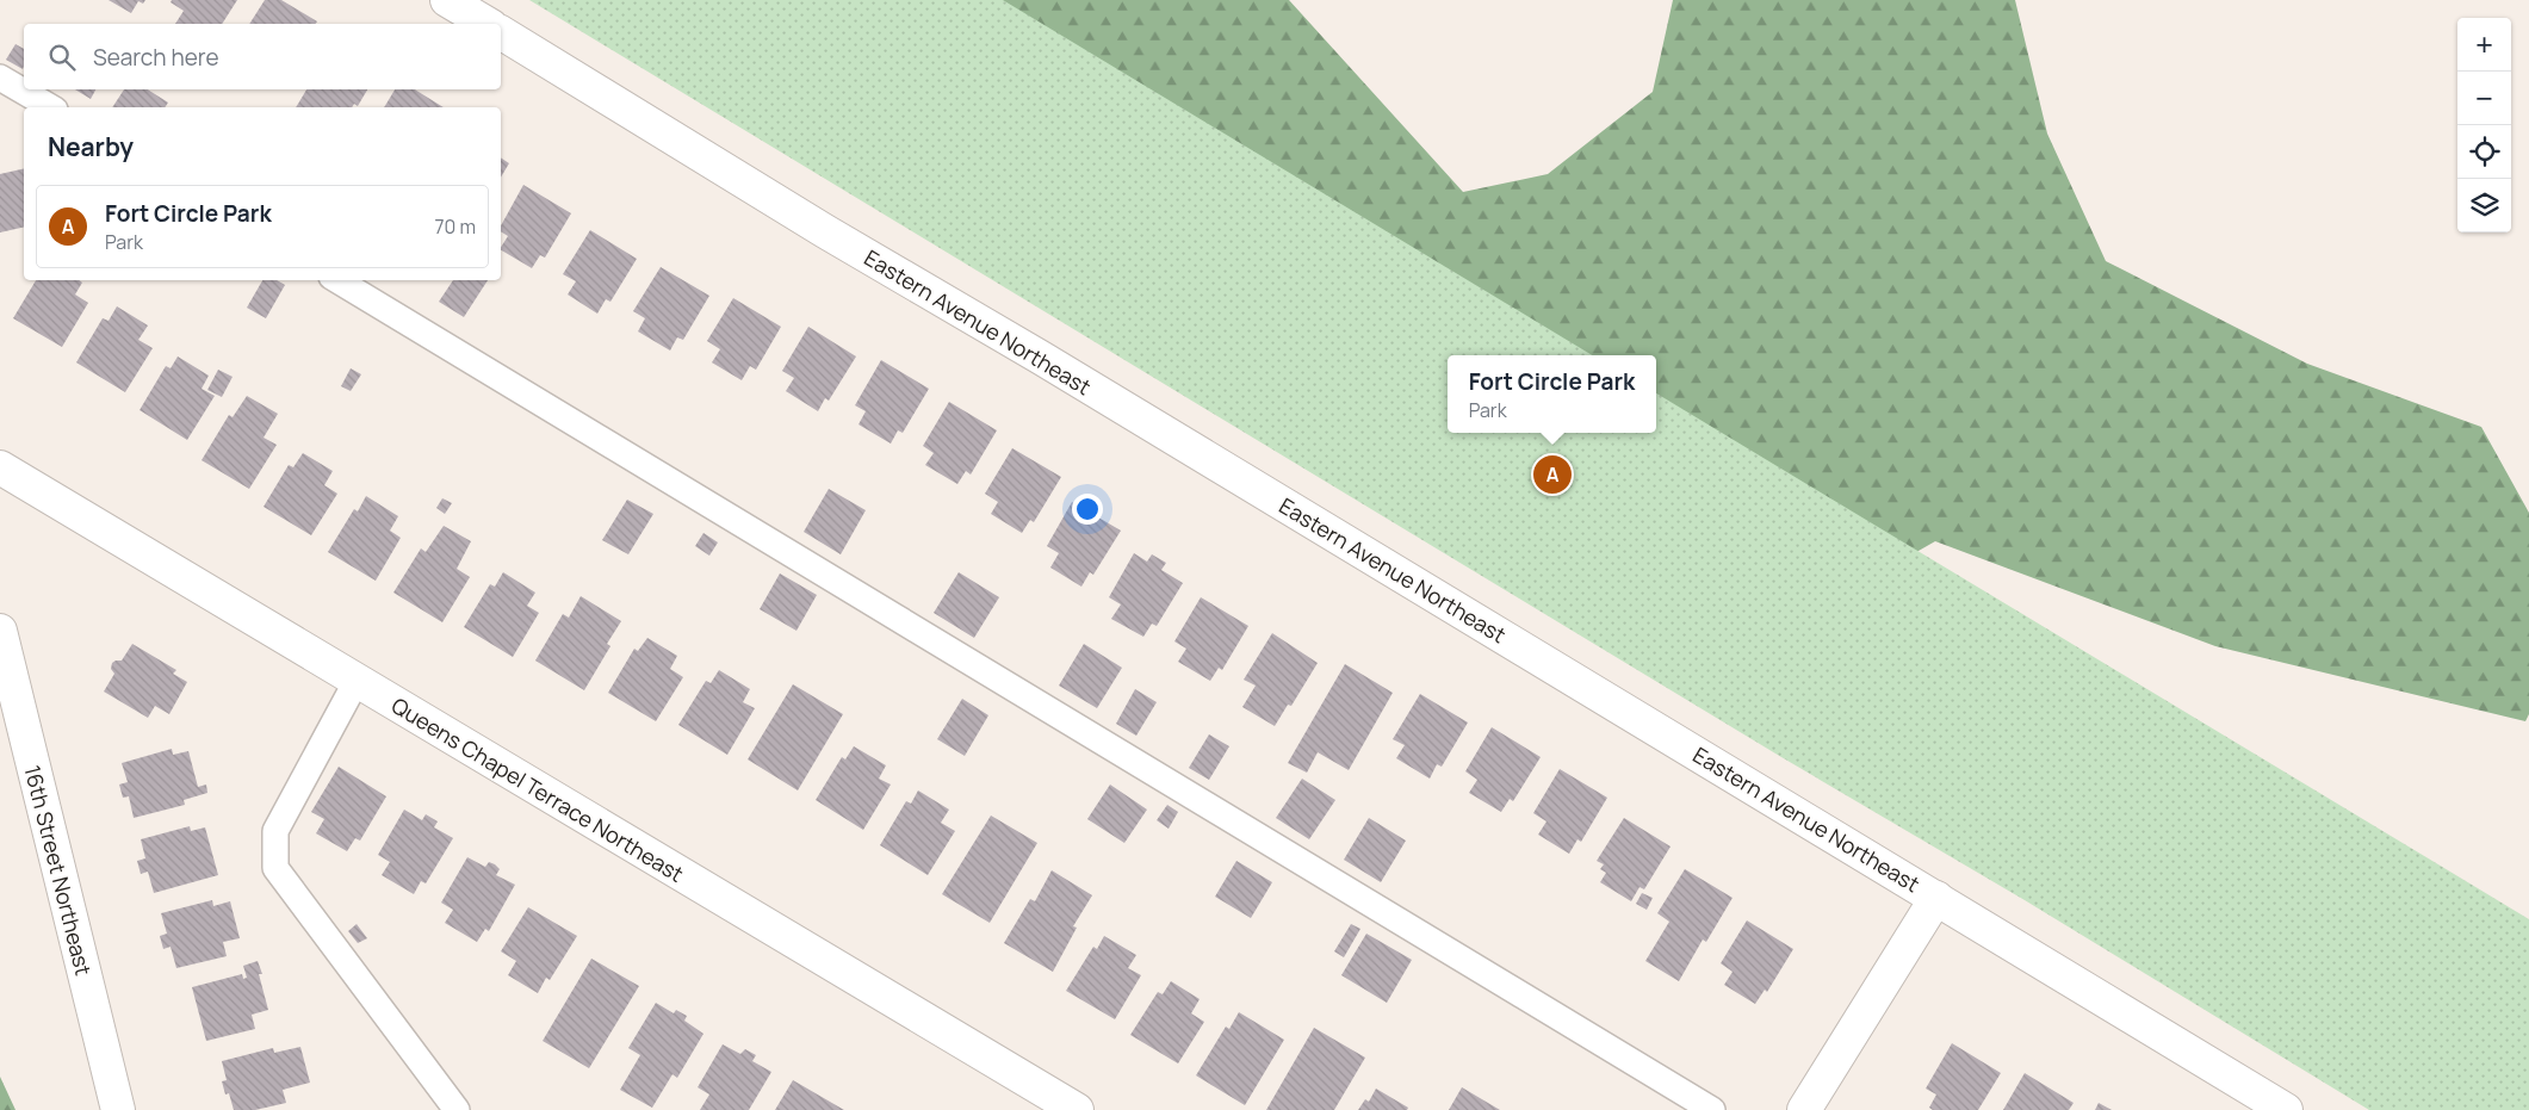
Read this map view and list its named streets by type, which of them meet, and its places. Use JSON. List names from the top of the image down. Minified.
{"streets":{"street":["Eastern Avenue Northeast","Queens Chapel Terrace Northeast","16th Street Northeast"]},"page":{"map_buttons":["+","−"],"search":"Search here","heading":"Nearby","list":[{"mark":"A","name":"Fort Circle Park","note":"Park","value":"70 m"}],"popup":["Fort Circle Park","Park"],"pins":"A"}}
